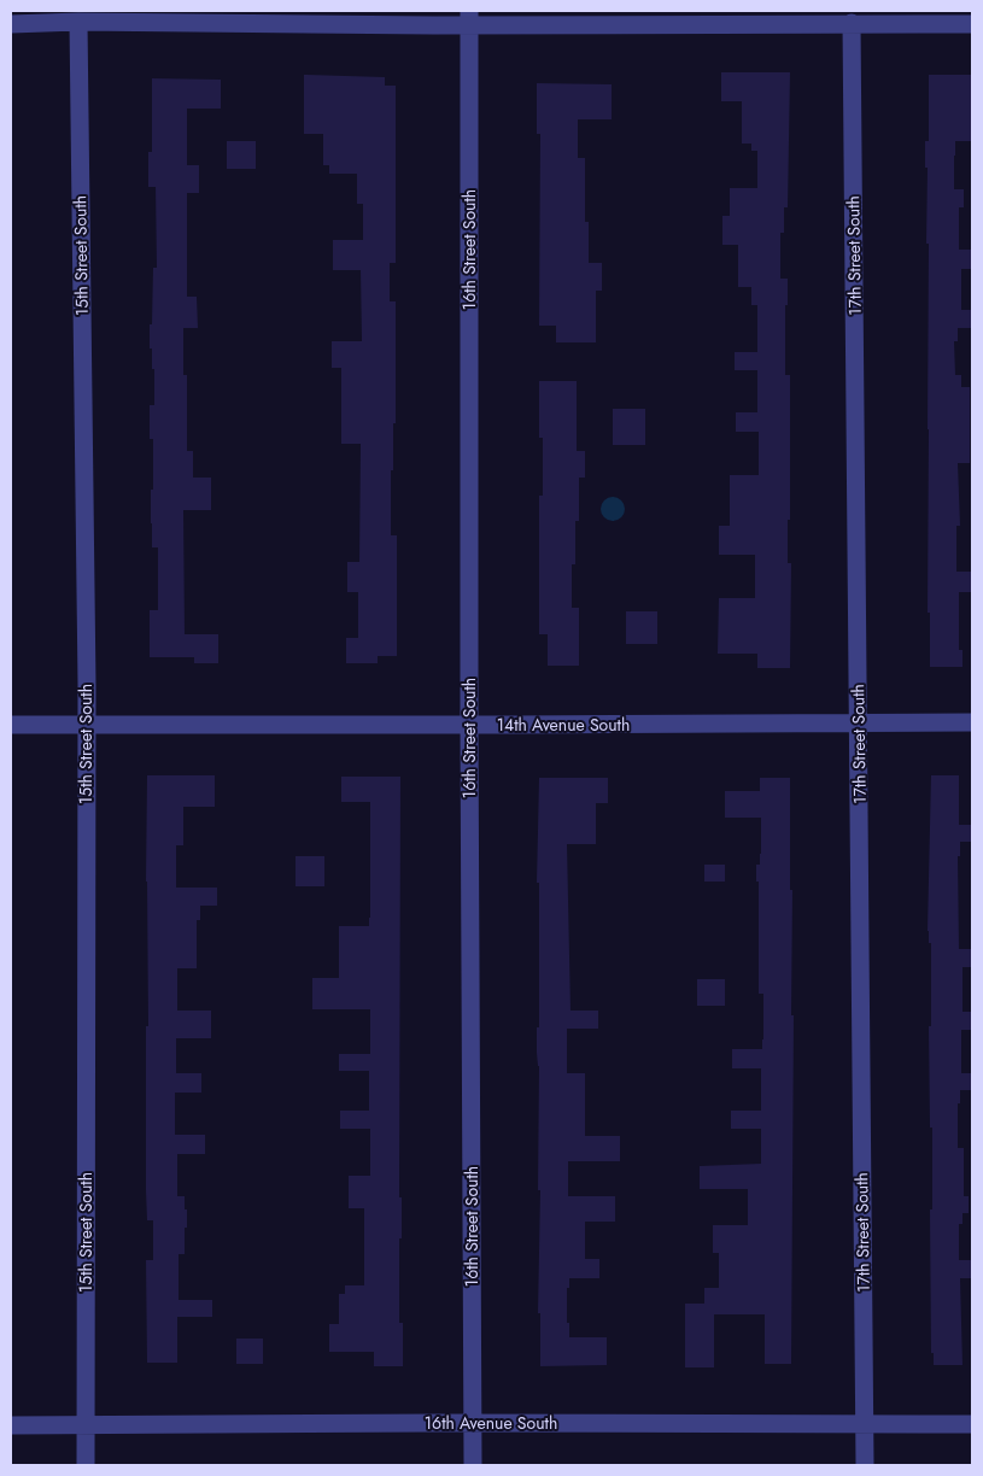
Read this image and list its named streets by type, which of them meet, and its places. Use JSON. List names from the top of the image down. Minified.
{"streets":{"street":["16th Street South","15th Street South","17th Street South","14th Avenue South","16th Avenue South"]},"crossings":[["16th Street South","14th Avenue South"],["16th Street South","16th Avenue South"],["15th Street South","14th Avenue South"],["15th Street South","16th Avenue South"],["17th Street South","14th Avenue South"],["17th Street South","16th Avenue South"]]}
